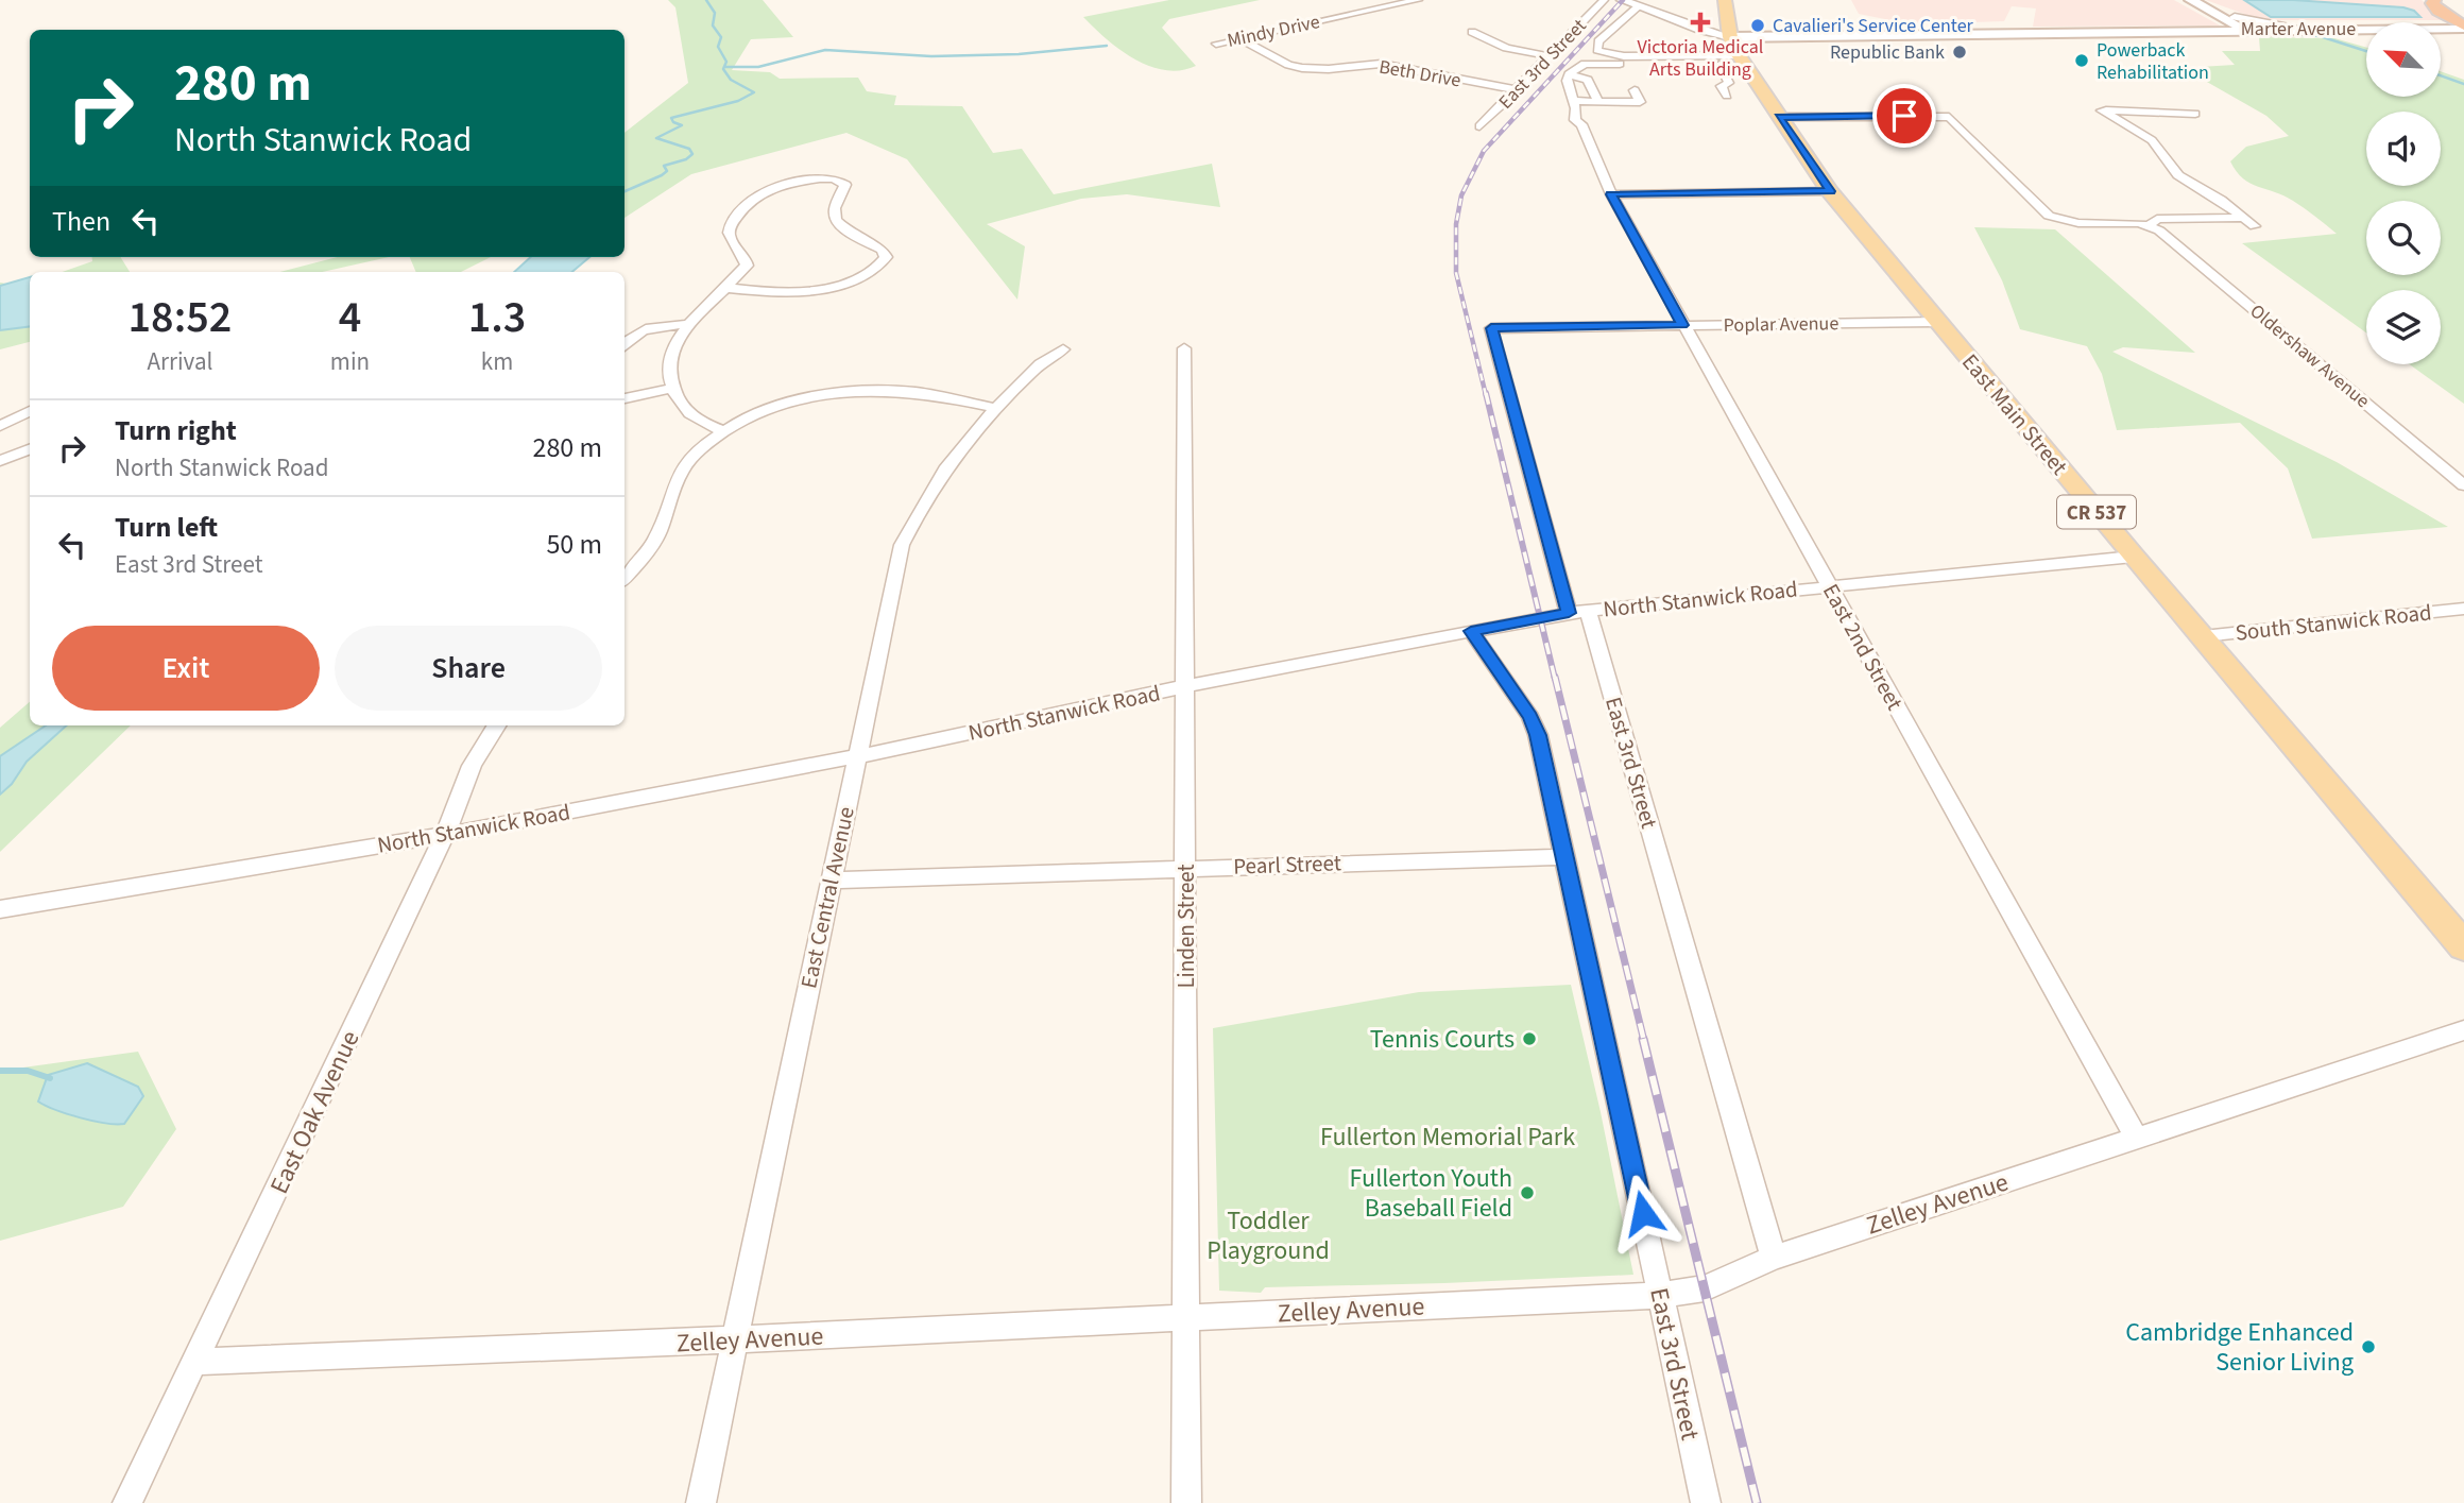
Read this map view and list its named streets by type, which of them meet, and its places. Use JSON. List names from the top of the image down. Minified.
{"streets":{"main road":["Marter Avenue","East Main Street","CR 537"],"street":["Mindy Drive","East 3rd Street","Beth Drive","Poplar Avenue","Oldershaw Avenue","North Stanwick Road","South Stanwick Road","East 2nd Street","Pearl Street","East Central Avenue","Linden Street","East Oak Avenue","Zelley Avenue"]},"crossings":[["Marter Avenue","East Main Street"],["Marter Avenue","CR 537"],["Mindy Drive","Beth Drive"],["East 3rd Street","Beth Drive"],["East 3rd Street","Poplar Avenue"],["East 3rd Street","North Stanwick Road"],["East 3rd Street","Pearl Street"],["East 3rd Street","Zelley Avenue"],["Poplar Avenue","East Main Street"],["Poplar Avenue","East 2nd Street"],["East Main Street","CR 537"],["East Main Street","North Stanwick Road"],["East Main Street","South Stanwick Road"],["North Stanwick Road","East 2nd Street"],["North Stanwick Road","East Central Avenue"],["North Stanwick Road","Linden Street"],["North Stanwick Road","East Oak Avenue"],["East 2nd Street","Zelley Avenue"],["Pearl Street","East Central Avenue"],["Pearl Street","Linden Street"],["East Central Avenue","Zelley Avenue"],["Linden Street","Zelley Avenue"],["East Oak Avenue","Zelley Avenue"]],"parks":["Fullerton Memorial Park","Toddler Playground"],"places":{"health":["Victoria Medical Arts Building"],"other":["Cavalieri's Service Center","Republic Bank","Powerback Rehabilitation","Tennis Courts","Fullerton Youth Baseball Field","Cambridge Enhanced Senior Living"]},"north":"top left","page":{"turn":["280 m","North Stanwick Road"],"then":"Then","eta":["18:52","Arrival","4","min","1.3","km"],"list":[{"name":"Turn right","note":"North Stanwick Road","value":"280 m"},{"name":"Turn left","note":"East 3rd Street","value":"50 m"}],"buttons":["Exit","Share"]}}
